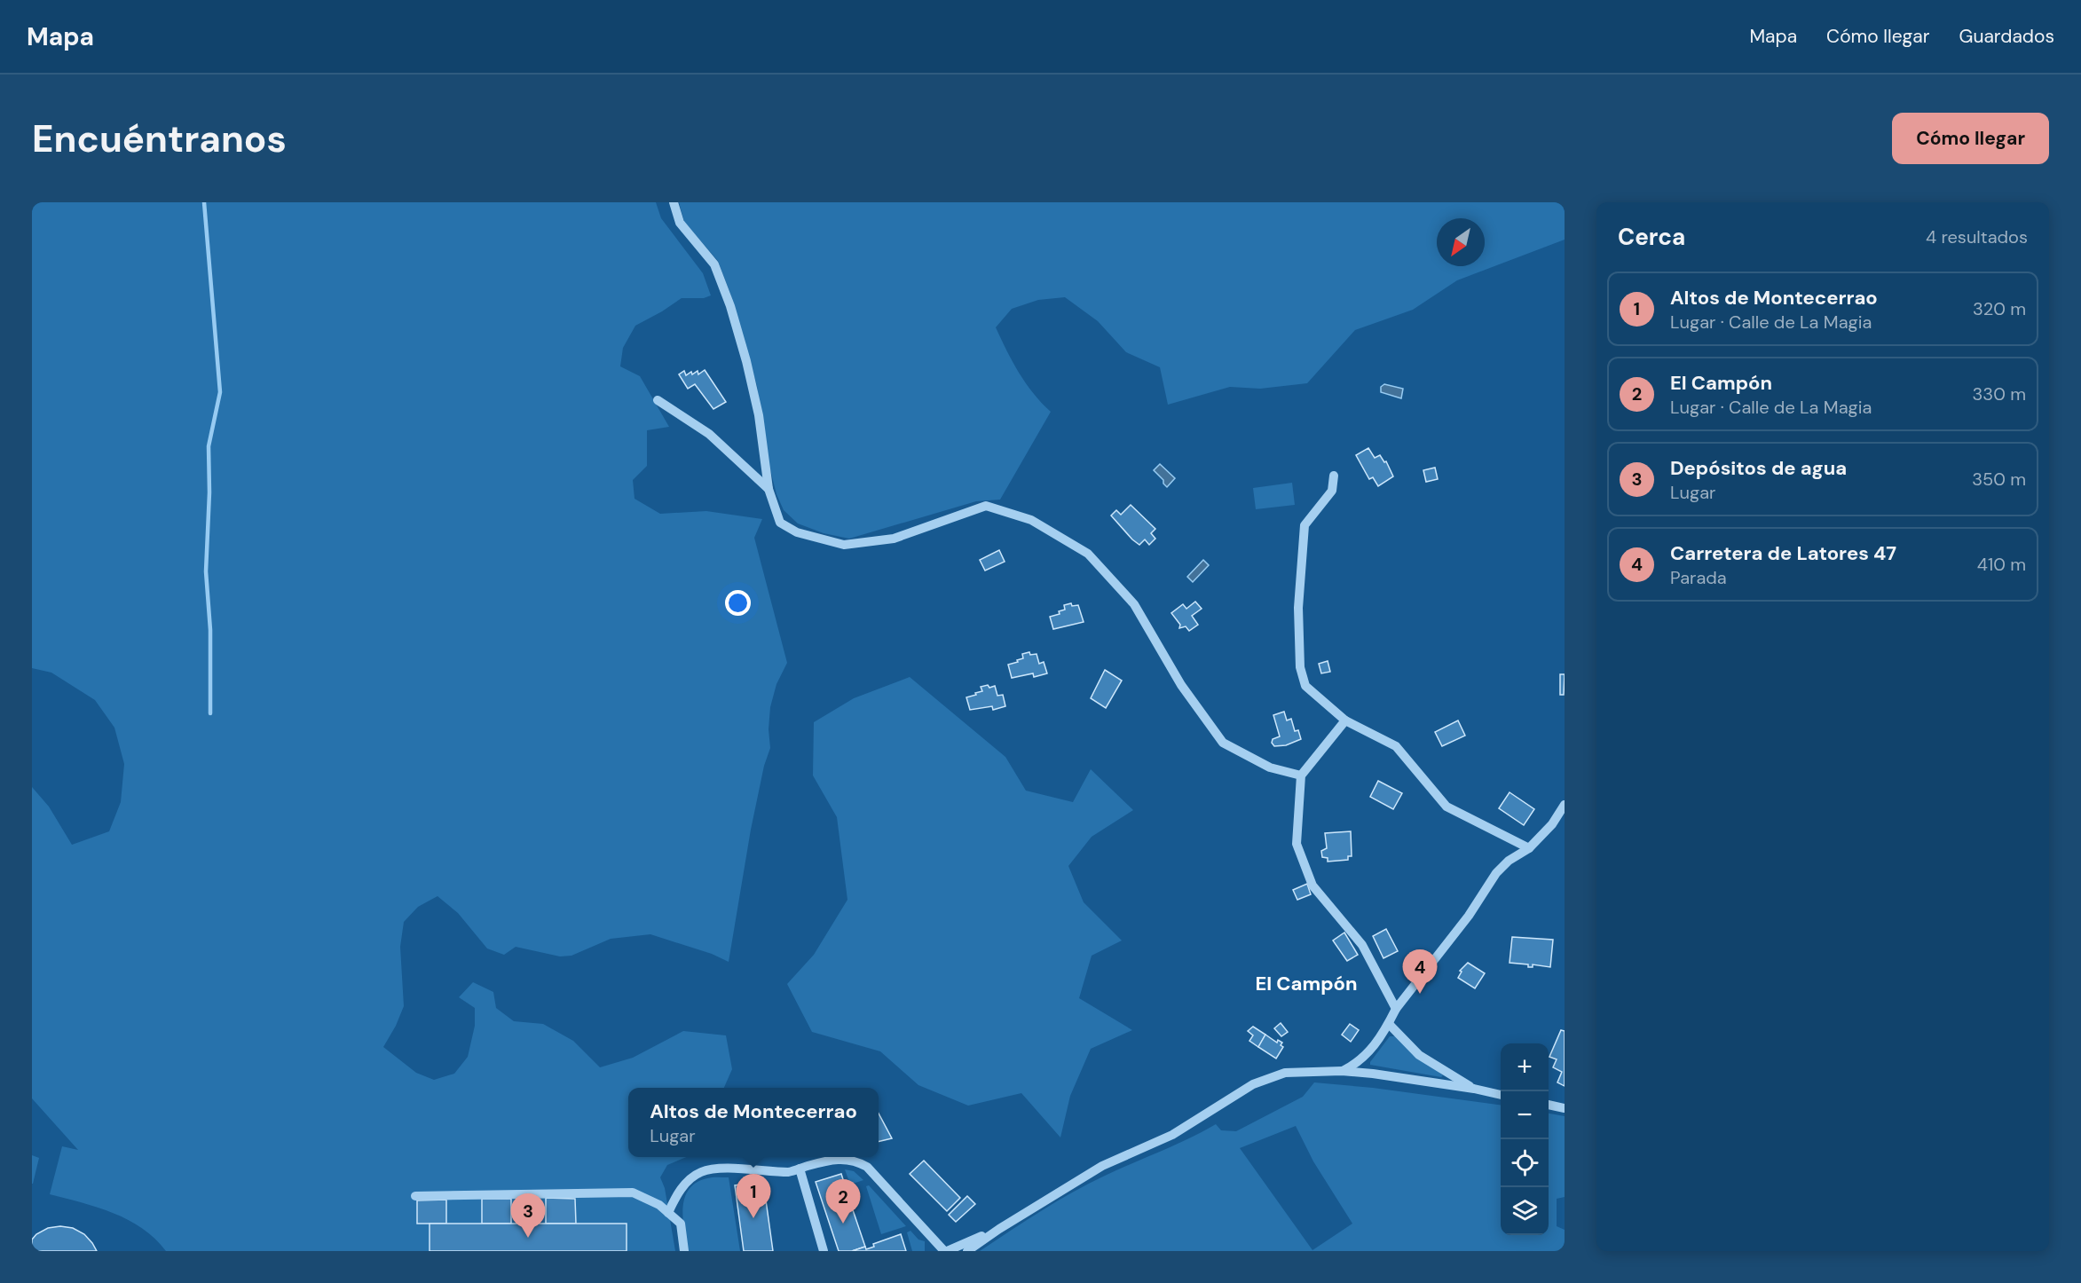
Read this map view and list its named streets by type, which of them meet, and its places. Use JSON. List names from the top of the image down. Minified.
{"districts":["El Campón"],"north":"bottom left","page":{"header":"Mapa","nav":["Mapa","Cómo llegar","Guardados"],"buttons":"Cómo llegar","title":"Encuéntranos","heading":["Cerca","4 resultados"],"list":[{"mark":"1","name":"Altos de Montecerrao","note":"Lugar · Calle de La Magia","value":"320 m"},{"mark":"2","name":"El Campón","note":"Lugar · Calle de La Magia","value":"330 m"},{"mark":"3","name":"Depósitos de agua","note":"Lugar","value":"350 m"},{"mark":"4","name":"Carretera de Latores 47","note":"Parada","value":"410 m"}],"pins":["4","1","2","3"],"map_buttons":["+","−"],"popup":["Altos de Montecerrao","Lugar"]}}
